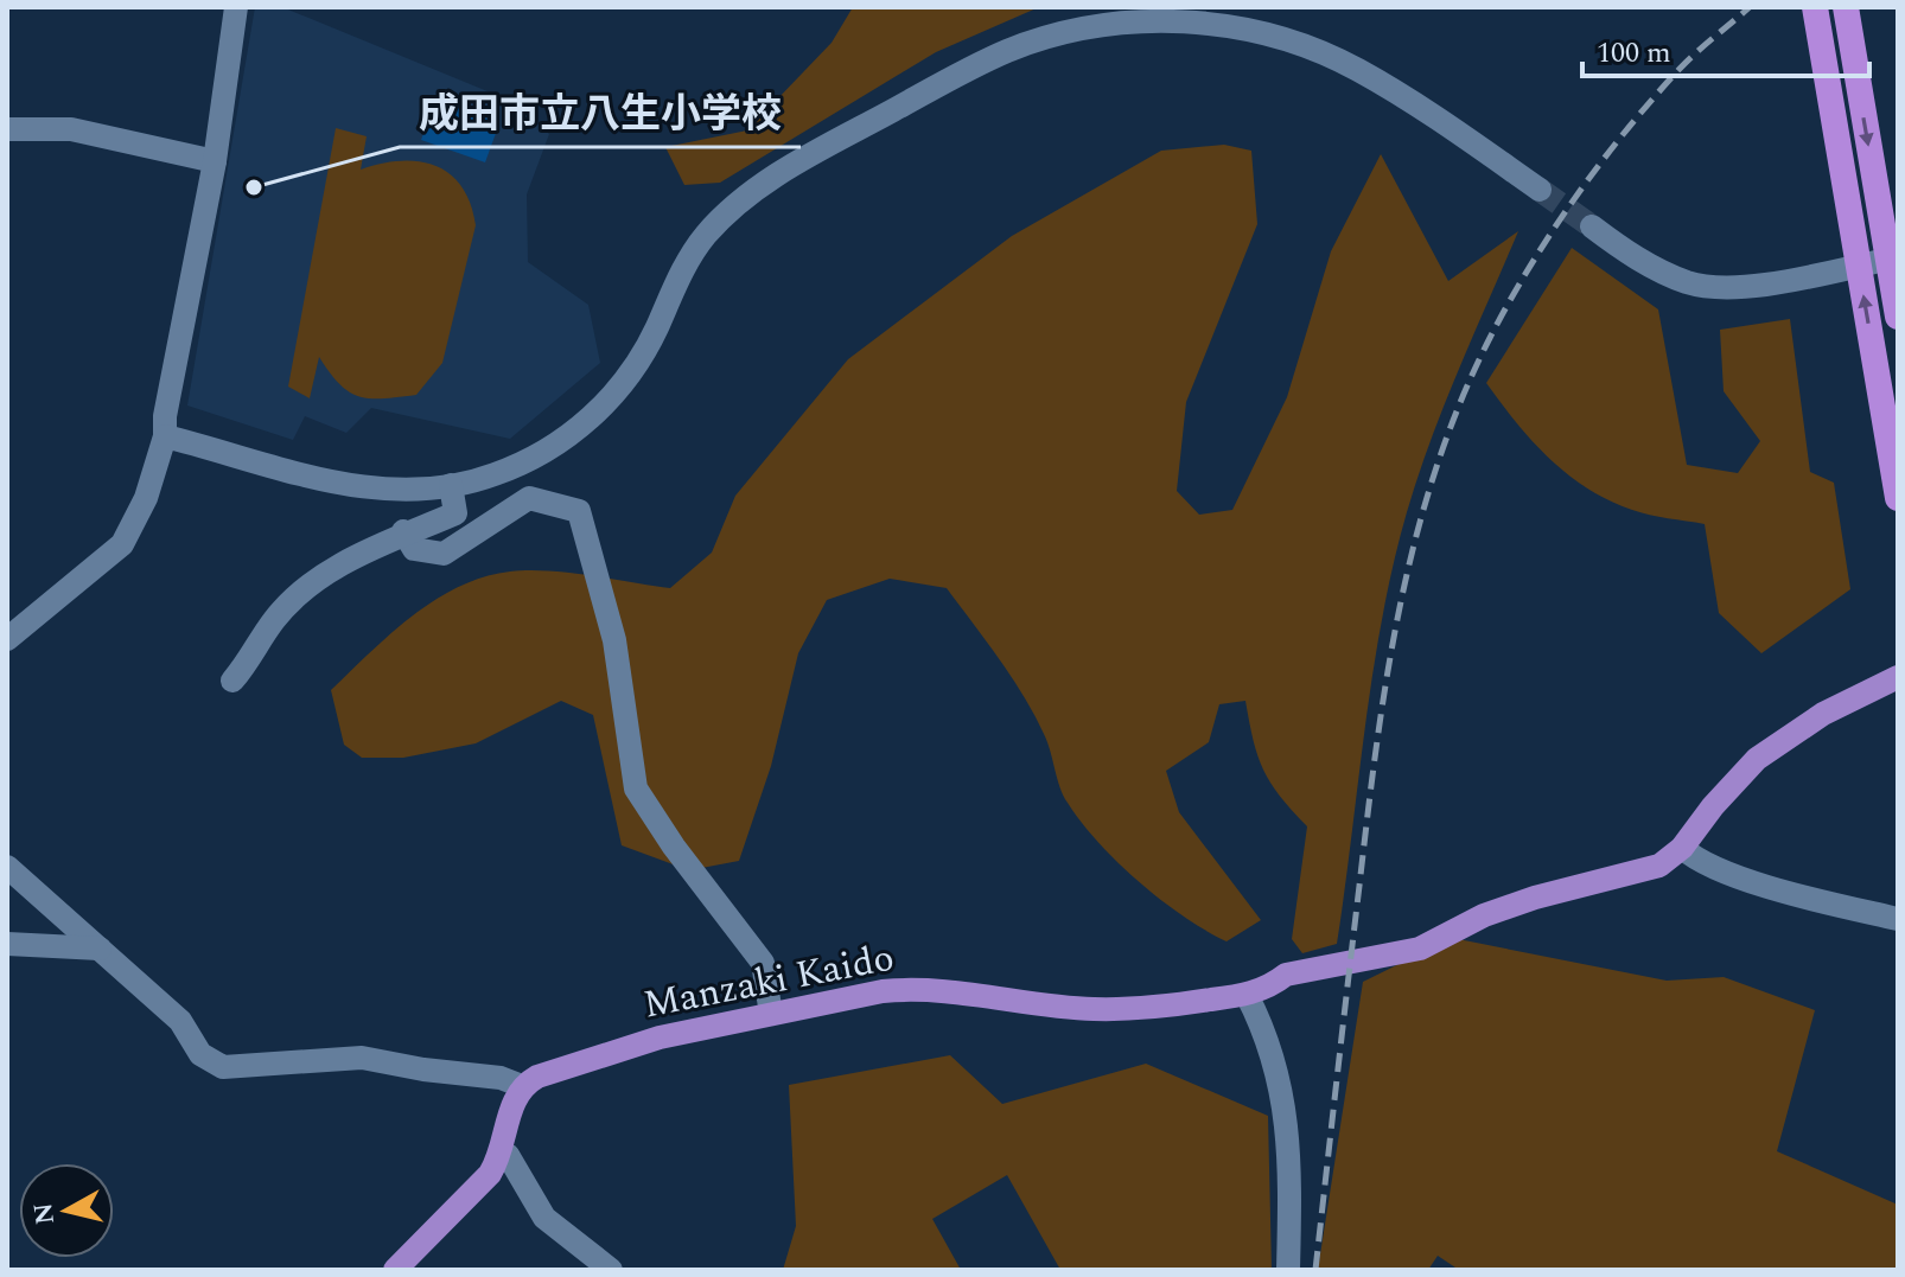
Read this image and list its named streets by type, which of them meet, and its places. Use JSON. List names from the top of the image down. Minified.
{"streets":{"main road":["Manzaki Kaido"]},"places":["成田市立八生小学校"],"scale_bar":"100 m","north":"left"}
